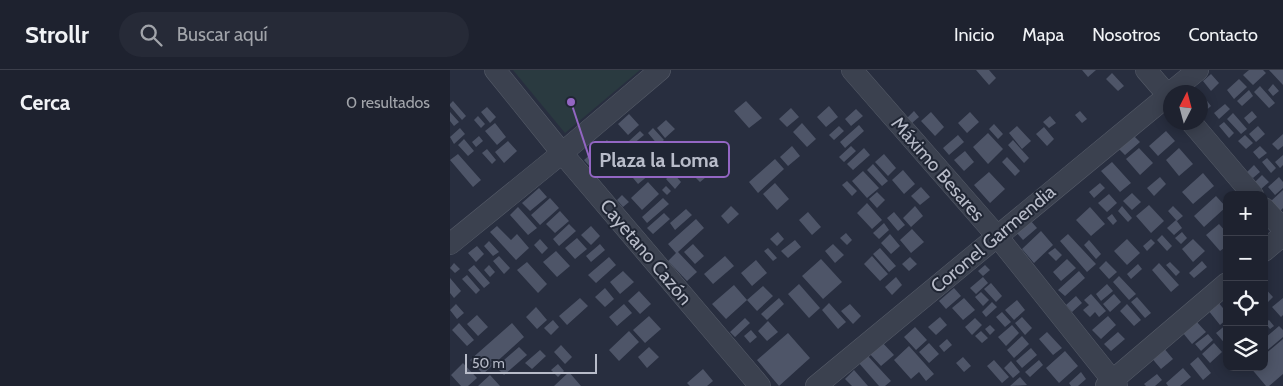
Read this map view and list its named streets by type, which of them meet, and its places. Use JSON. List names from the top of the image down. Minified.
{"streets":{"street":["Máximo Besares","Coronel Garmendia","Cayetano Cazón"]},"crossings":[["Máximo Besares","Coronel Garmendia"]],"places":["Plaza la Loma"],"scale_bar":"50 m","north":"top","page":{"header":"Strollr","search":"Buscar aquí","nav":["Inicio","Mapa","Nosotros","Contacto"],"heading":["Cerca","0 resultados"],"map_buttons":["+","−"],"scale":"50 m"}}
